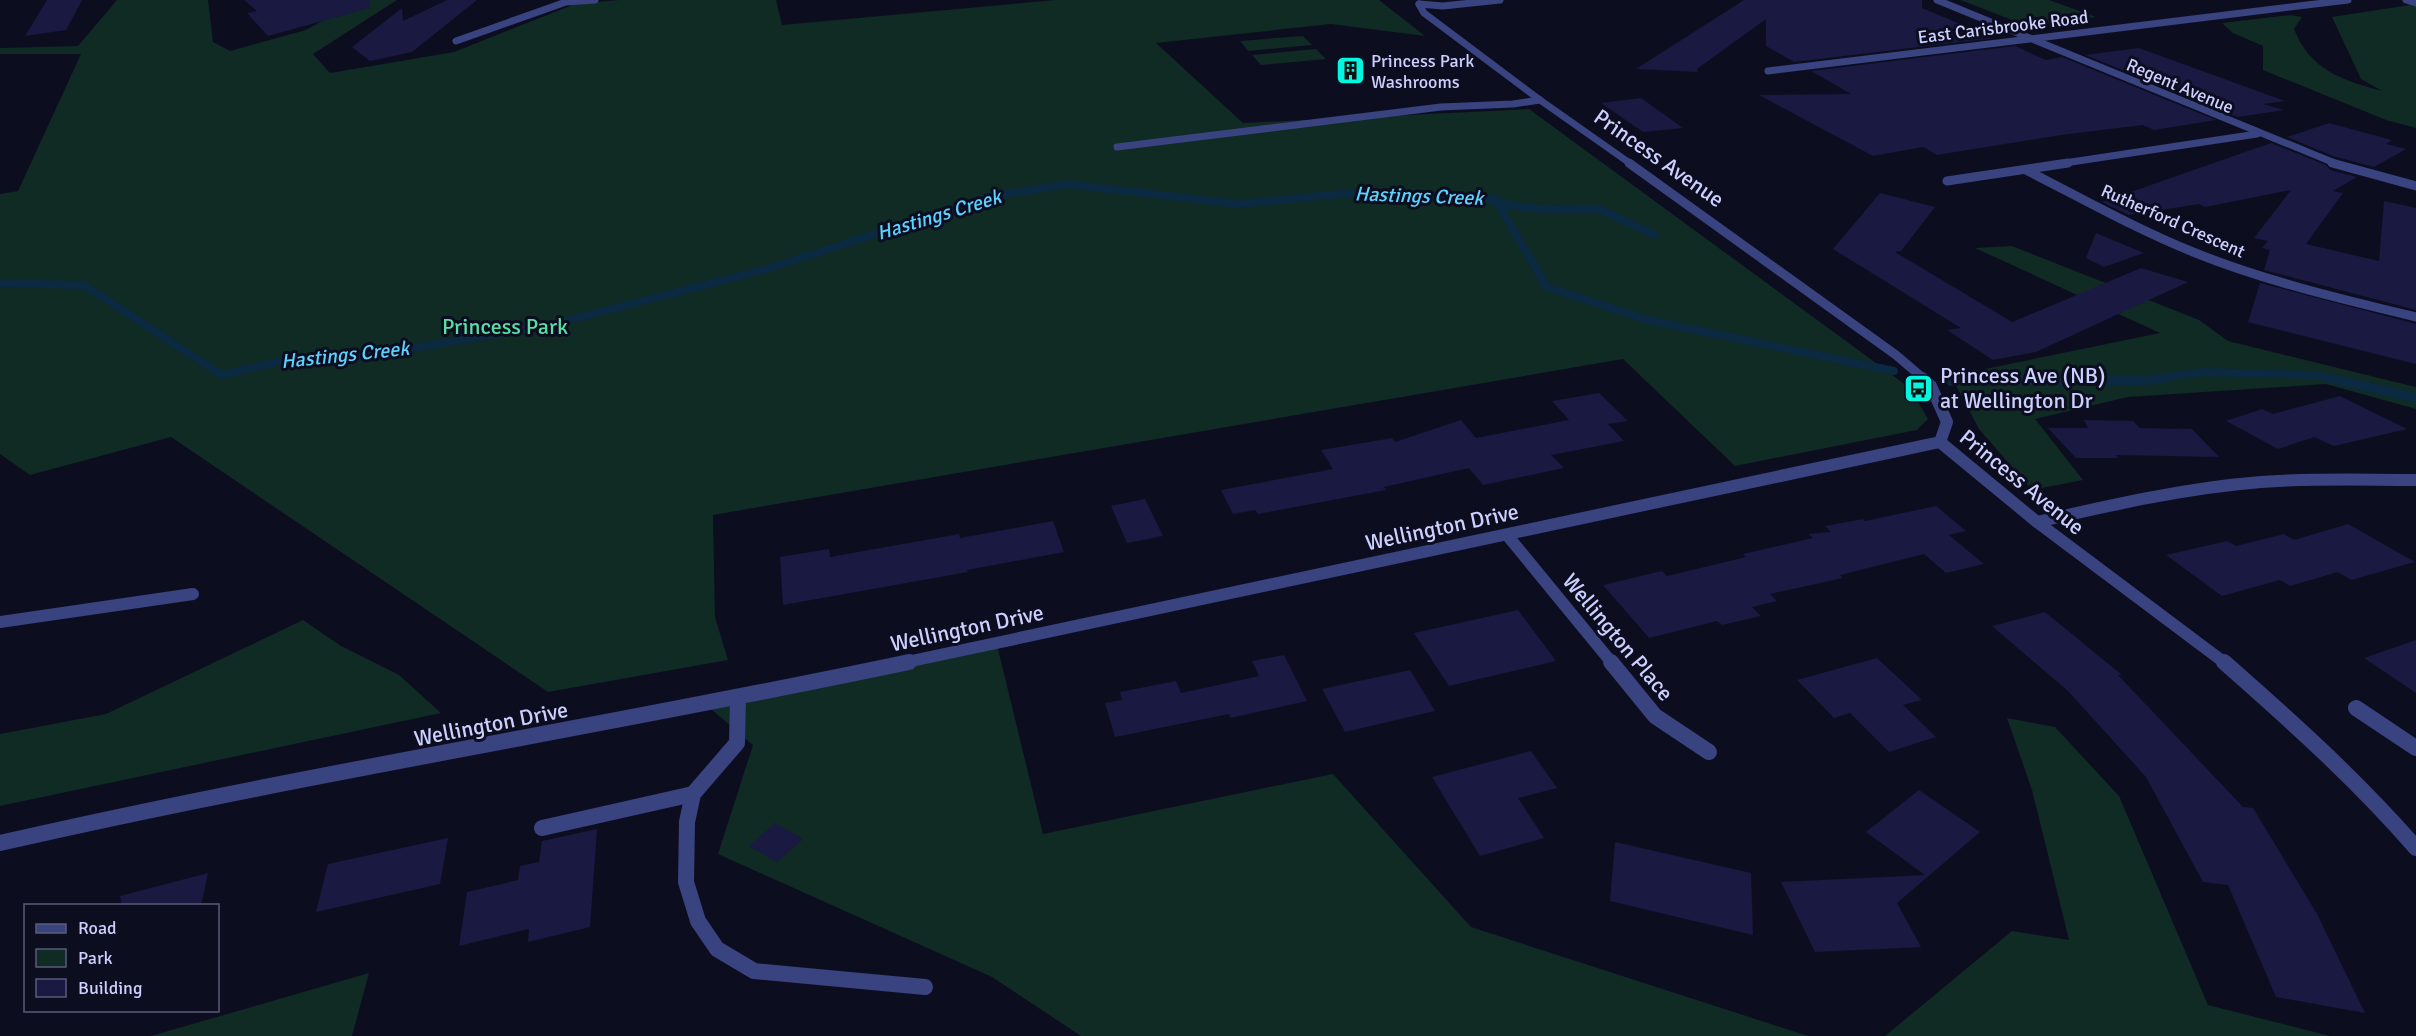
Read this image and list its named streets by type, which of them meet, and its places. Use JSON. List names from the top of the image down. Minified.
{"streets":{"street":["East Carisbrooke Road","Regent Avenue","Princess Avenue","Rutherford Crescent","Wellington Drive","Wellington Place"]},"crossings":[["East Carisbrooke Road","Regent Avenue"],["Regent Avenue","Rutherford Crescent"],["Princess Avenue","Wellington Drive"],["Wellington Drive","Wellington Place"]],"water":["Hastings Creek"],"parks":["Princess Park"],"places":{"building":["Princess Park Washrooms"],"bus stop":["Princess Ave (NB) at Wellington Dr"]},"legend":["Road","Park","Building"]}
